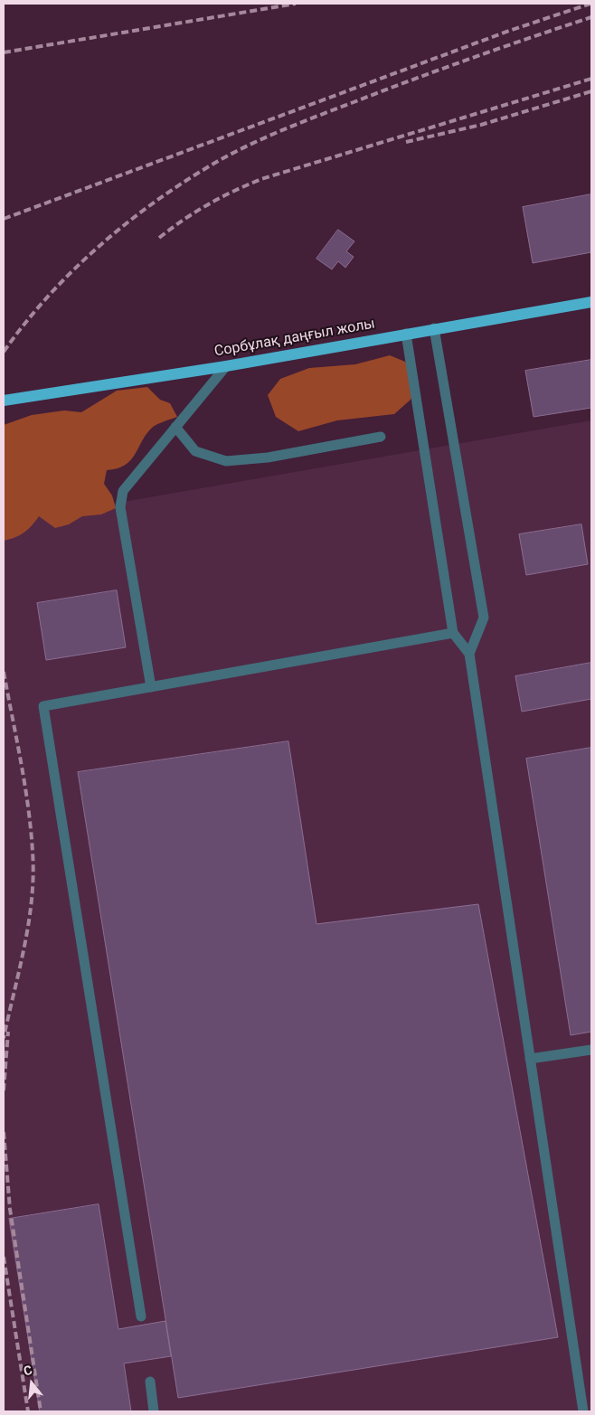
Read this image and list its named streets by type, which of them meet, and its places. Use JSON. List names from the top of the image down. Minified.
{"streets":{"main road":["Сорбұлақ даңғыл жолы"]},"north":"top"}
